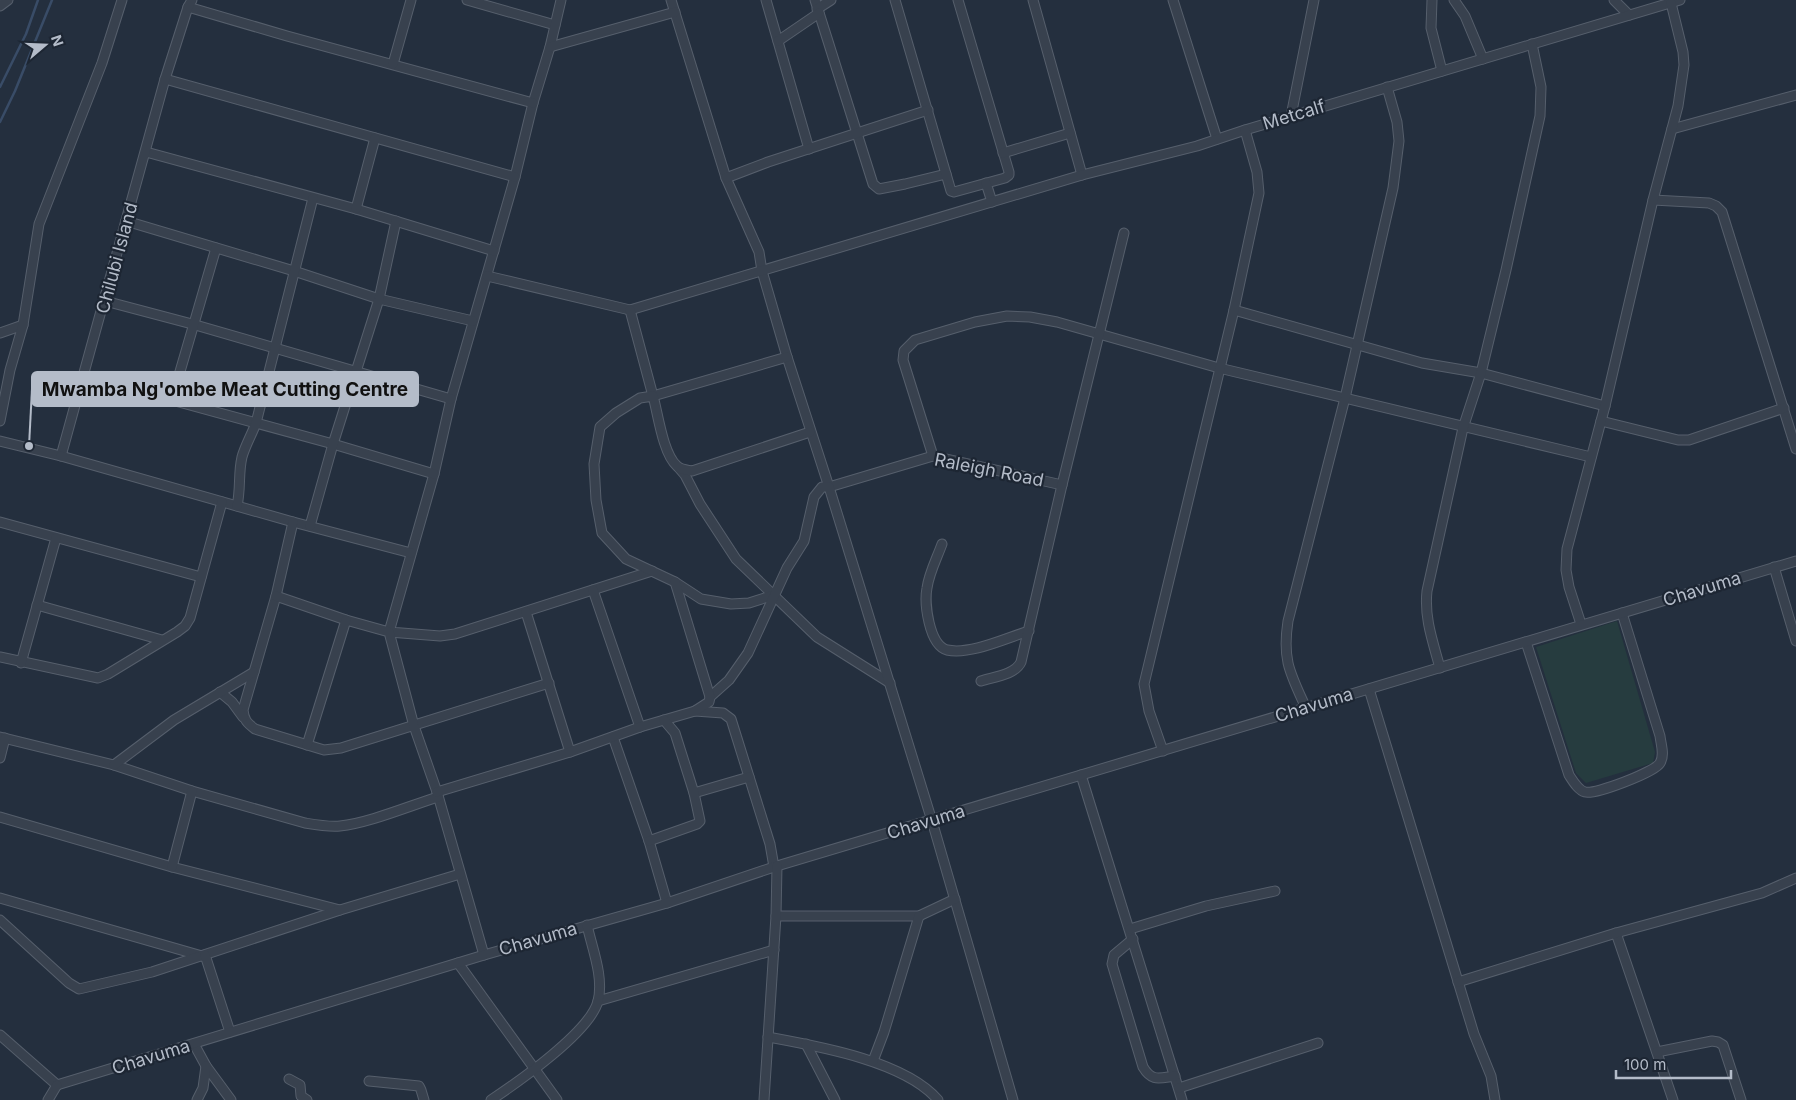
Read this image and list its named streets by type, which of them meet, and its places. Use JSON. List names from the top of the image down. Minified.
{"streets":{"street":["Metcalf","Chilubi Island","Raleigh Road","Chavuma"]},"places":["Mwamba Ng'ombe Meat Cutting Centre"],"scale_bar":"100 m","north":"right"}
